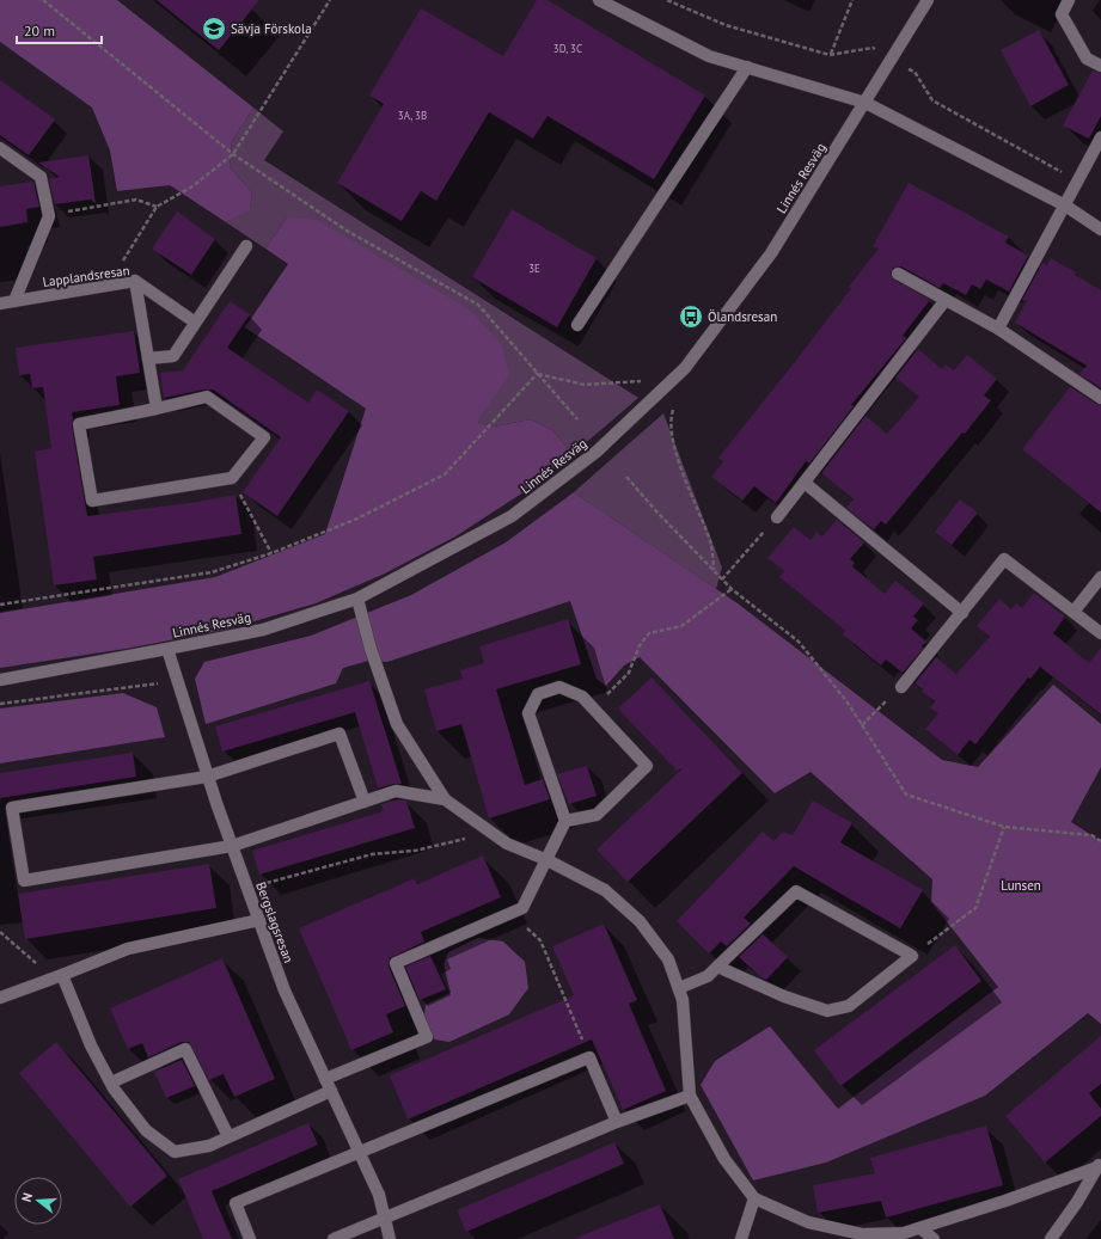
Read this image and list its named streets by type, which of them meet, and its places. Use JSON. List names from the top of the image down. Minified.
{"streets":{"street":["Linnés Resväg","Lapplandsresan","Bergslagsresan"]},"crossings":[["Linnés Resväg","Bergslagsresan"]],"parks":["Lunsen"],"places":{"school or university":["Sävja Förskola"],"bus stop":["Ölandsresan"]},"house_numbers":["3D, 3C","3A, 3B","3E"],"scale_bar":"20 m","north":"left"}
